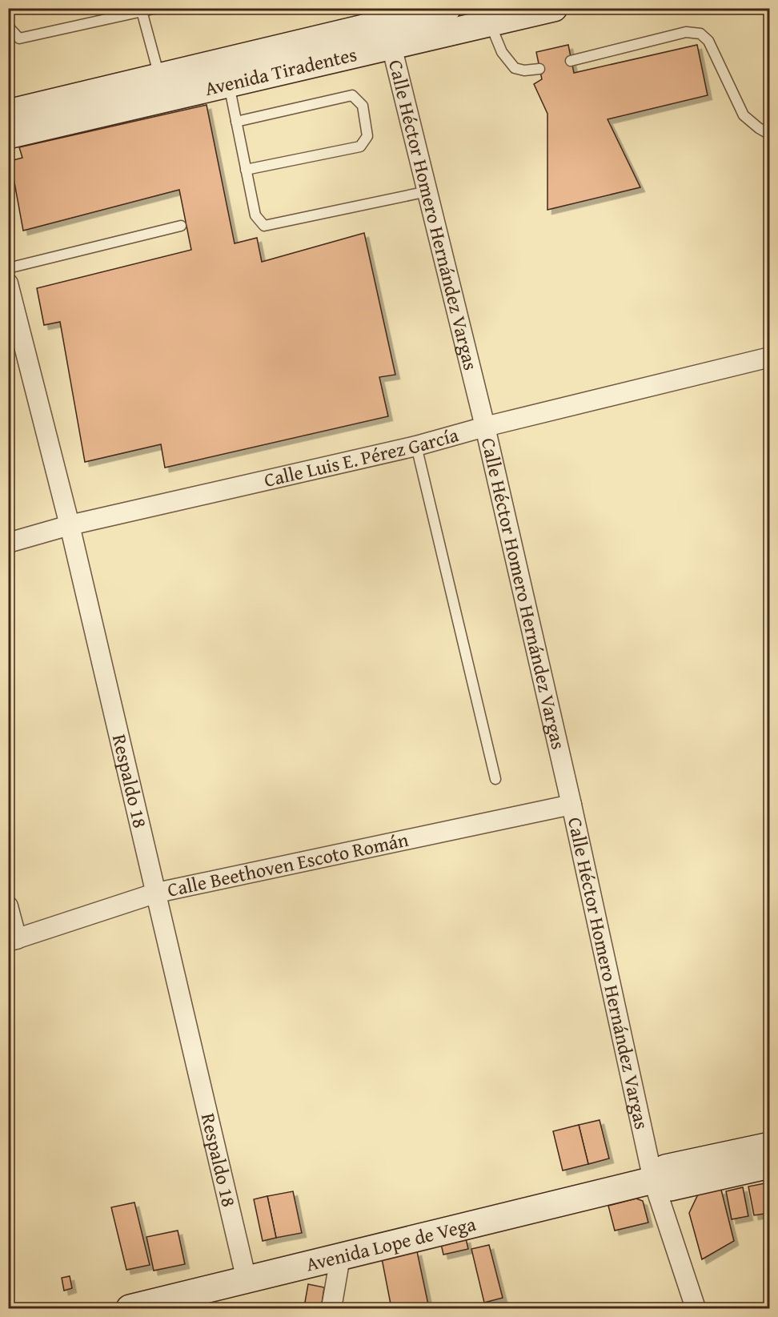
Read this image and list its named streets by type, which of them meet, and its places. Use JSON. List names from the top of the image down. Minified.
{"streets":{"main road":["Avenida Tiradentes","Avenida Lope de Vega"],"street":["Calle Héctor Homero Hernández Vargas","Calle Luis E. Pérez García","Respaldo 18","Calle Beethoven Escoto Román"]},"crossings":[["Avenida Tiradentes","Calle Héctor Homero Hernández Vargas"],["Calle Héctor Homero Hernández Vargas","Calle Luis E. Pérez García"],["Calle Héctor Homero Hernández Vargas","Calle Beethoven Escoto Román"],["Calle Héctor Homero Hernández Vargas","Avenida Lope de Vega"],["Calle Luis E. Pérez García","Respaldo 18"],["Respaldo 18","Calle Beethoven Escoto Román"],["Respaldo 18","Avenida Lope de Vega"]]}
